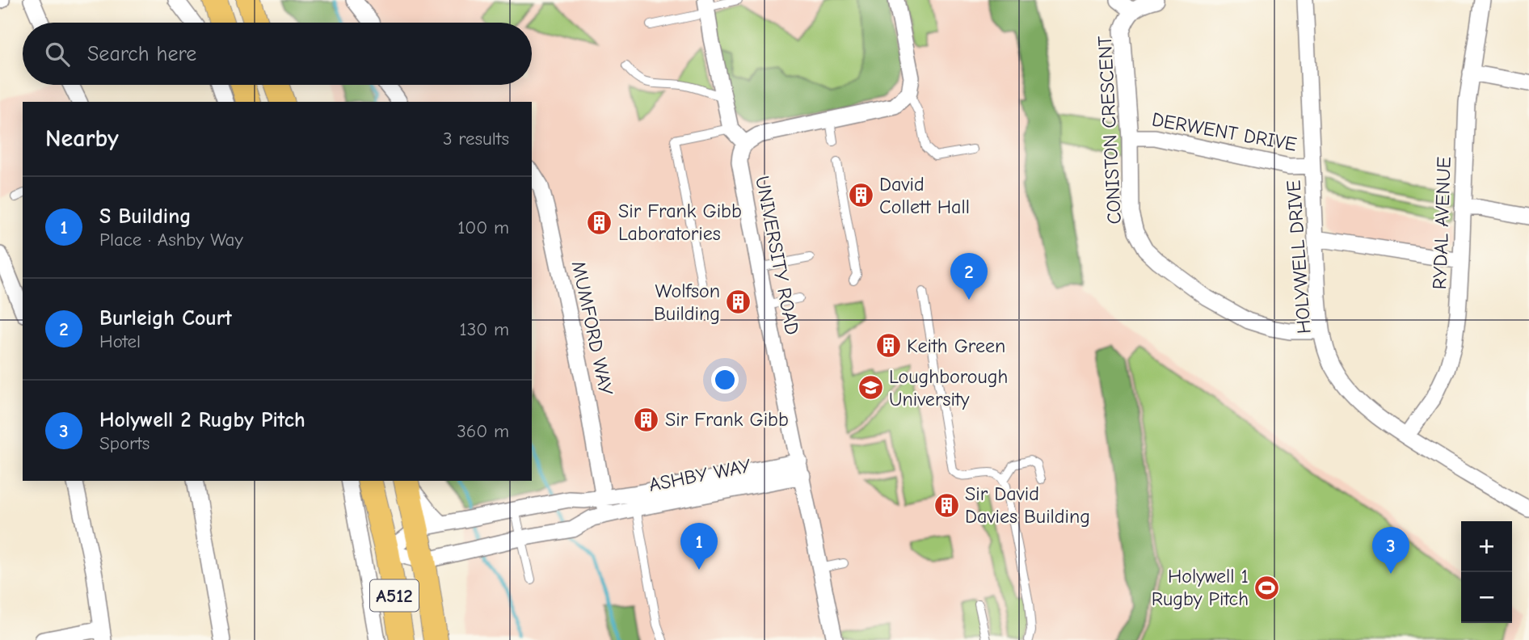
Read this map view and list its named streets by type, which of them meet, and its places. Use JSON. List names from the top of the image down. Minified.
{"streets":{"main road":["A512"],"street":["CONISTON CRESCENT","DERWENT DRIVE","RYDAL AVENUE","UNIVERSITY ROAD","HOLYWELL DRIVE","MUMFORD WAY","ASHBY WAY"]},"crossings":[["CONISTON CRESCENT","DERWENT DRIVE"],["CONISTON CRESCENT","HOLYWELL DRIVE"],["DERWENT DRIVE","HOLYWELL DRIVE"],["RYDAL AVENUE","HOLYWELL DRIVE"],["UNIVERSITY ROAD","ASHBY WAY"],["MUMFORD WAY","ASHBY WAY"],["ASHBY WAY","A512"]],"places":{"building":["David Collett Hall","Sir Frank Gibb Laboratories","Wolfson Building","Keith Green","Sir Frank Gibb","Sir David Davies Building"],"school or university":["Loughborough University"],"sports":["Holywell 1 Rugby Pitch"]},"page":{"search":"Search here","heading":["Nearby","3 results"],"list":[{"mark":"1","name":"S Building","note":"Place · Ashby Way","value":"100 m"},{"mark":"2","name":"Burleigh Court","note":"Hotel","value":"130 m"},{"mark":"3","name":"Holywell 2 Rugby Pitch","note":"Sports","value":"360 m"}],"pins":["2","1","3"],"map_buttons":["+","−"]}}
